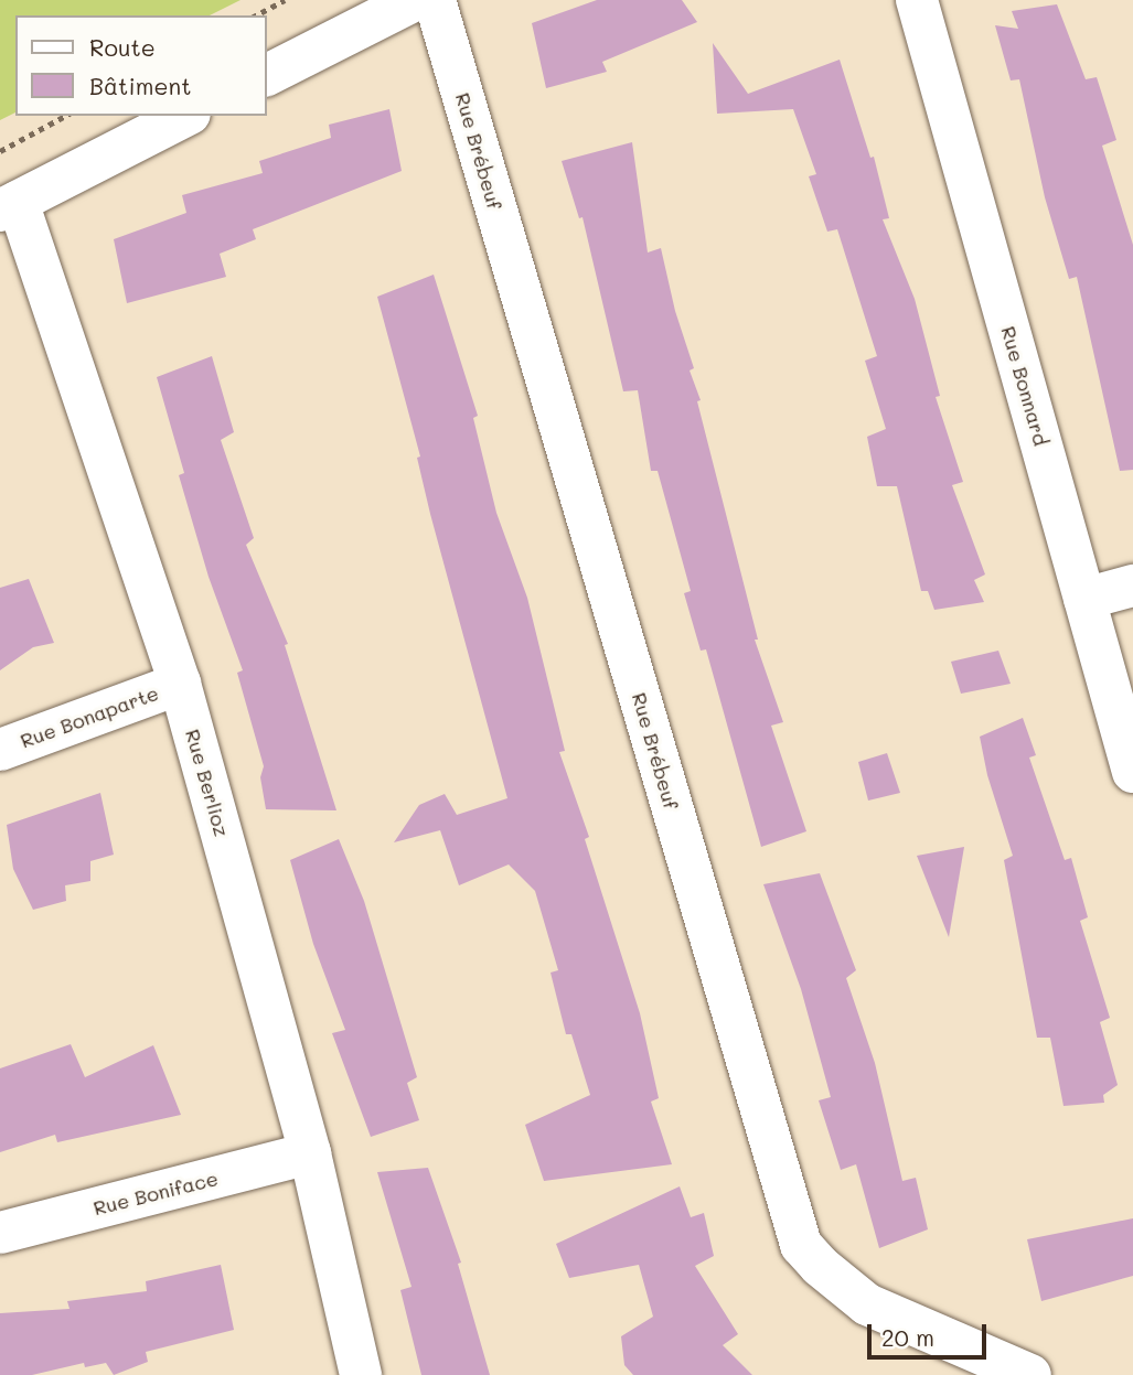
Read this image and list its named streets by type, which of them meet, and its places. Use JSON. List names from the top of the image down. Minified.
{"streets":{"street":["Rue Brébeuf","Rue Bonnard","Rue Bonaparte","Rue Berlioz","Rue Boniface"]},"crossings":[["Rue Bonaparte","Rue Berlioz"],["Rue Berlioz","Rue Boniface"]],"legend":["Route","Bâtiment"],"scale_bar":"20 m"}
